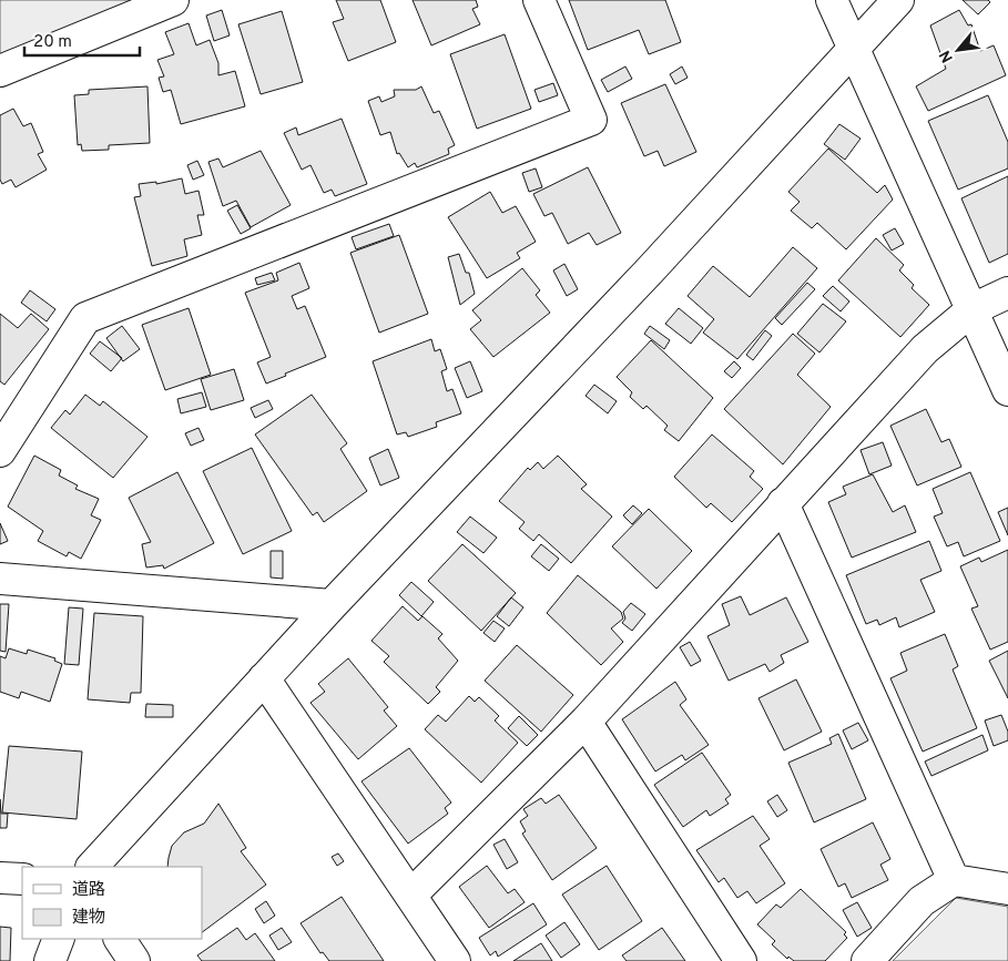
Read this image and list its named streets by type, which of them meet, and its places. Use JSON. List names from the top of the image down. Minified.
{"legend":["道路","建物"],"scale_bar":"20 m","north":"bottom left"}
